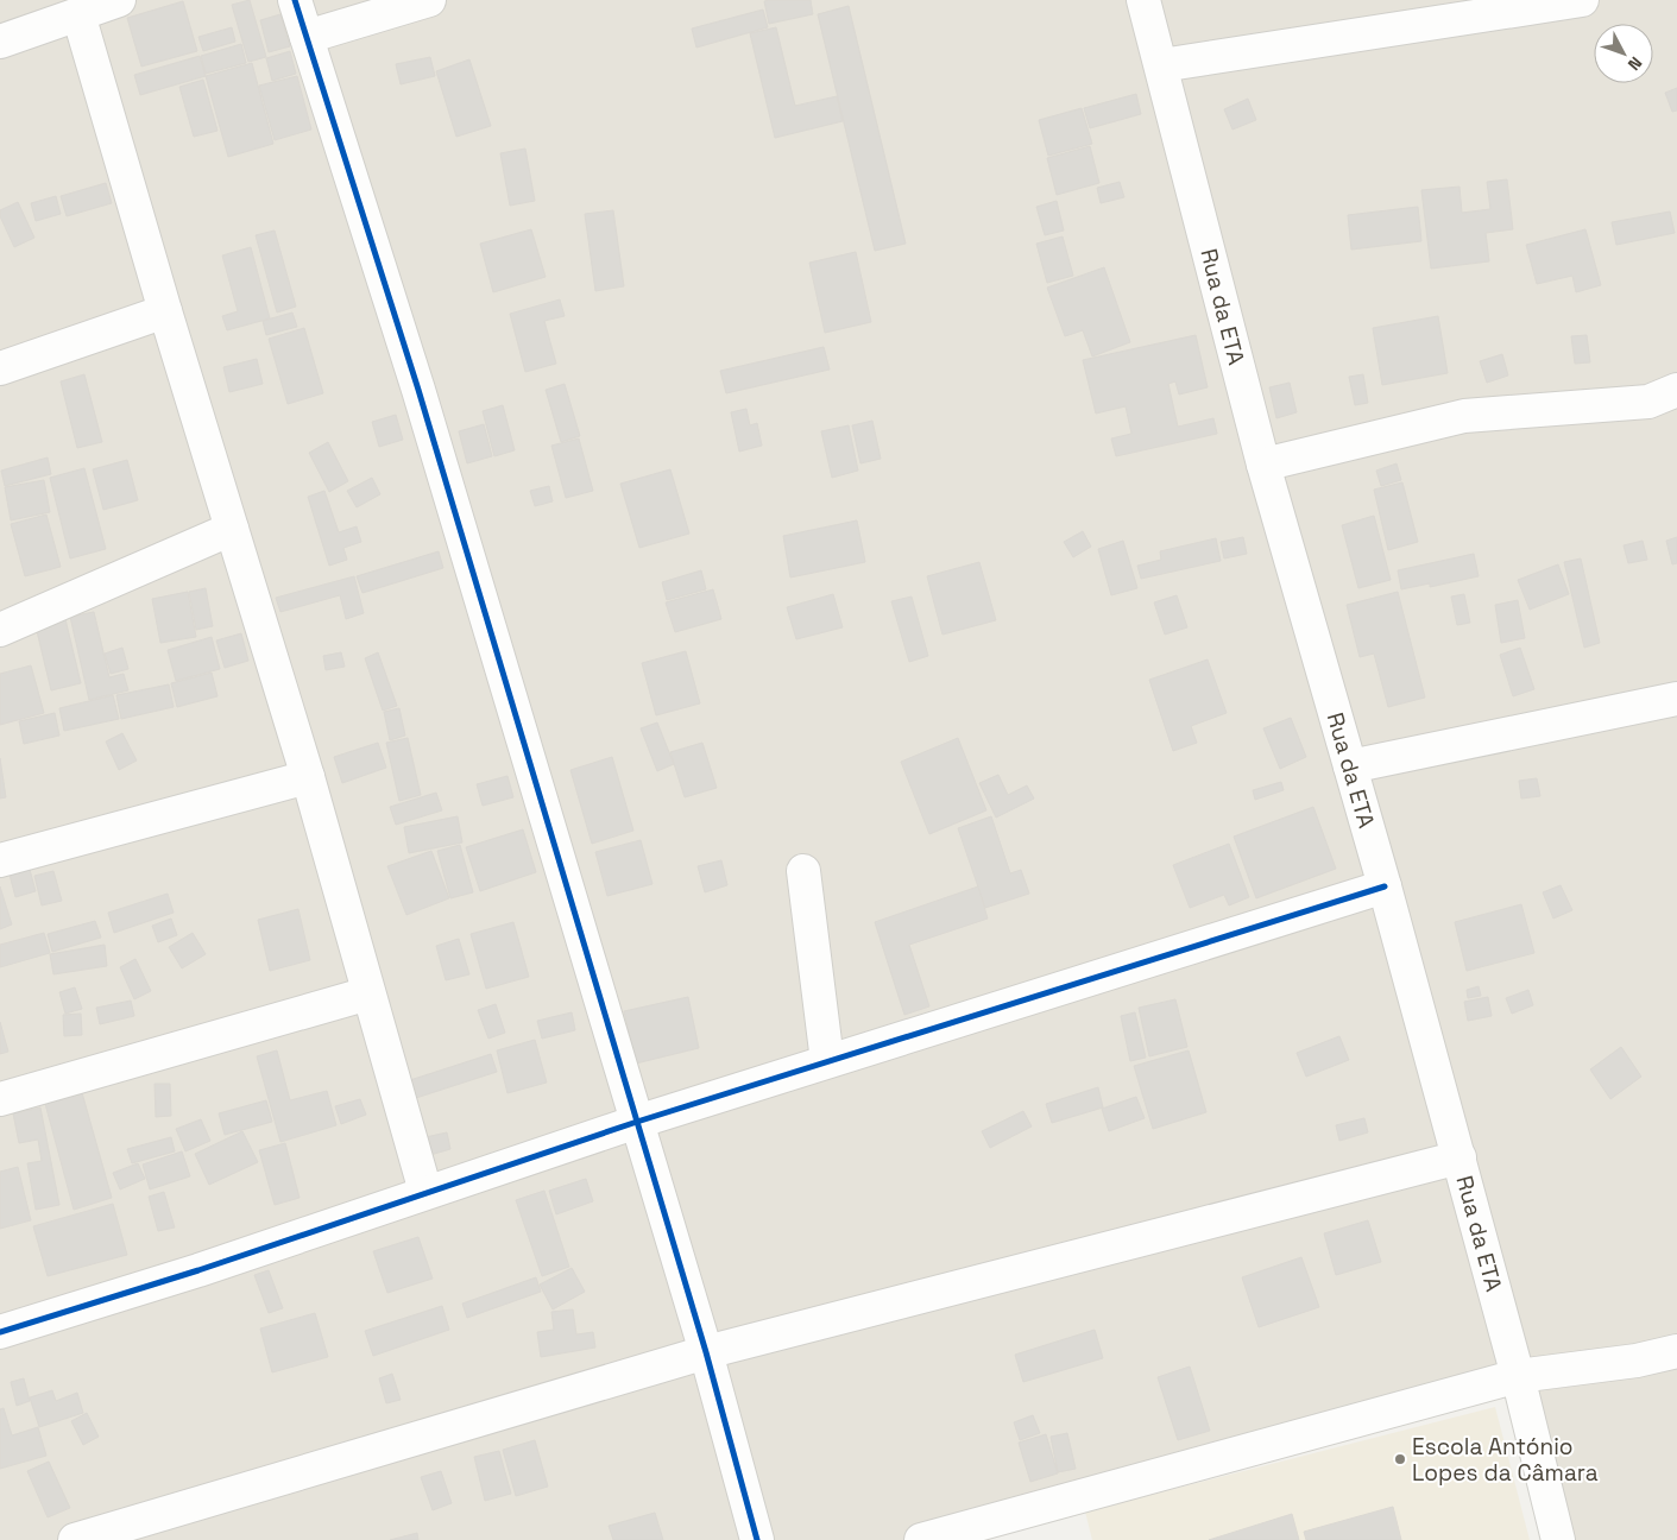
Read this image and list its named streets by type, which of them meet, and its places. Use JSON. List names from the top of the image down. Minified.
{"streets":{"street":["Rua da ETA"]},"places":["Escola António Lopes da Câmara"],"north":"bottom right"}
